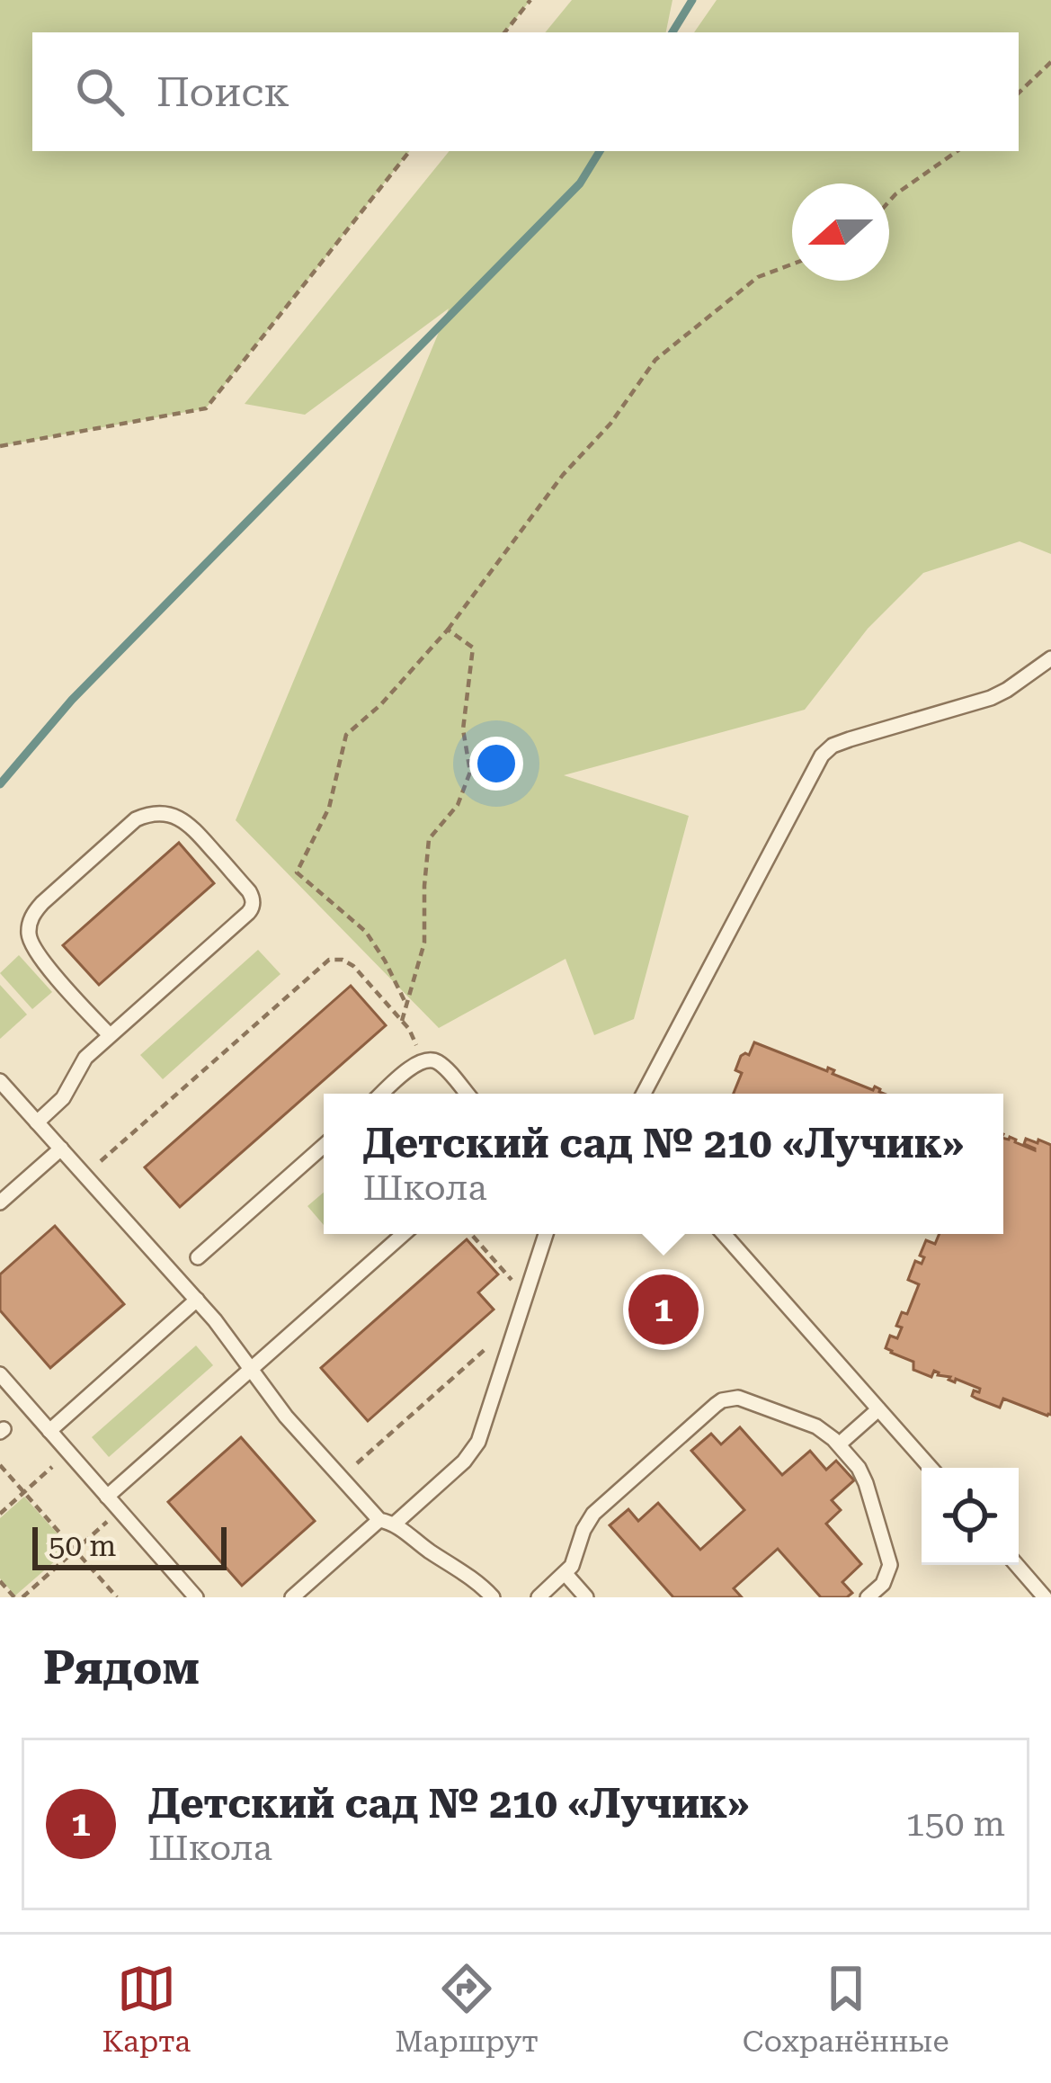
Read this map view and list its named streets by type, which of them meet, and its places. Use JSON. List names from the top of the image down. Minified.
{"scale_bar":"50 m","north":"left","page":{"search":"Поиск","popup":["Детский сад № 210 «Лучик»","Школа"],"pins":"1","scale":"50 m","heading":"Рядом","list":[{"mark":"1","name":"Детский сад № 210 «Лучик»","note":"Школа","value":"150 m"}],"nav":["Карта","Маршрут","Сохранённые"]}}
